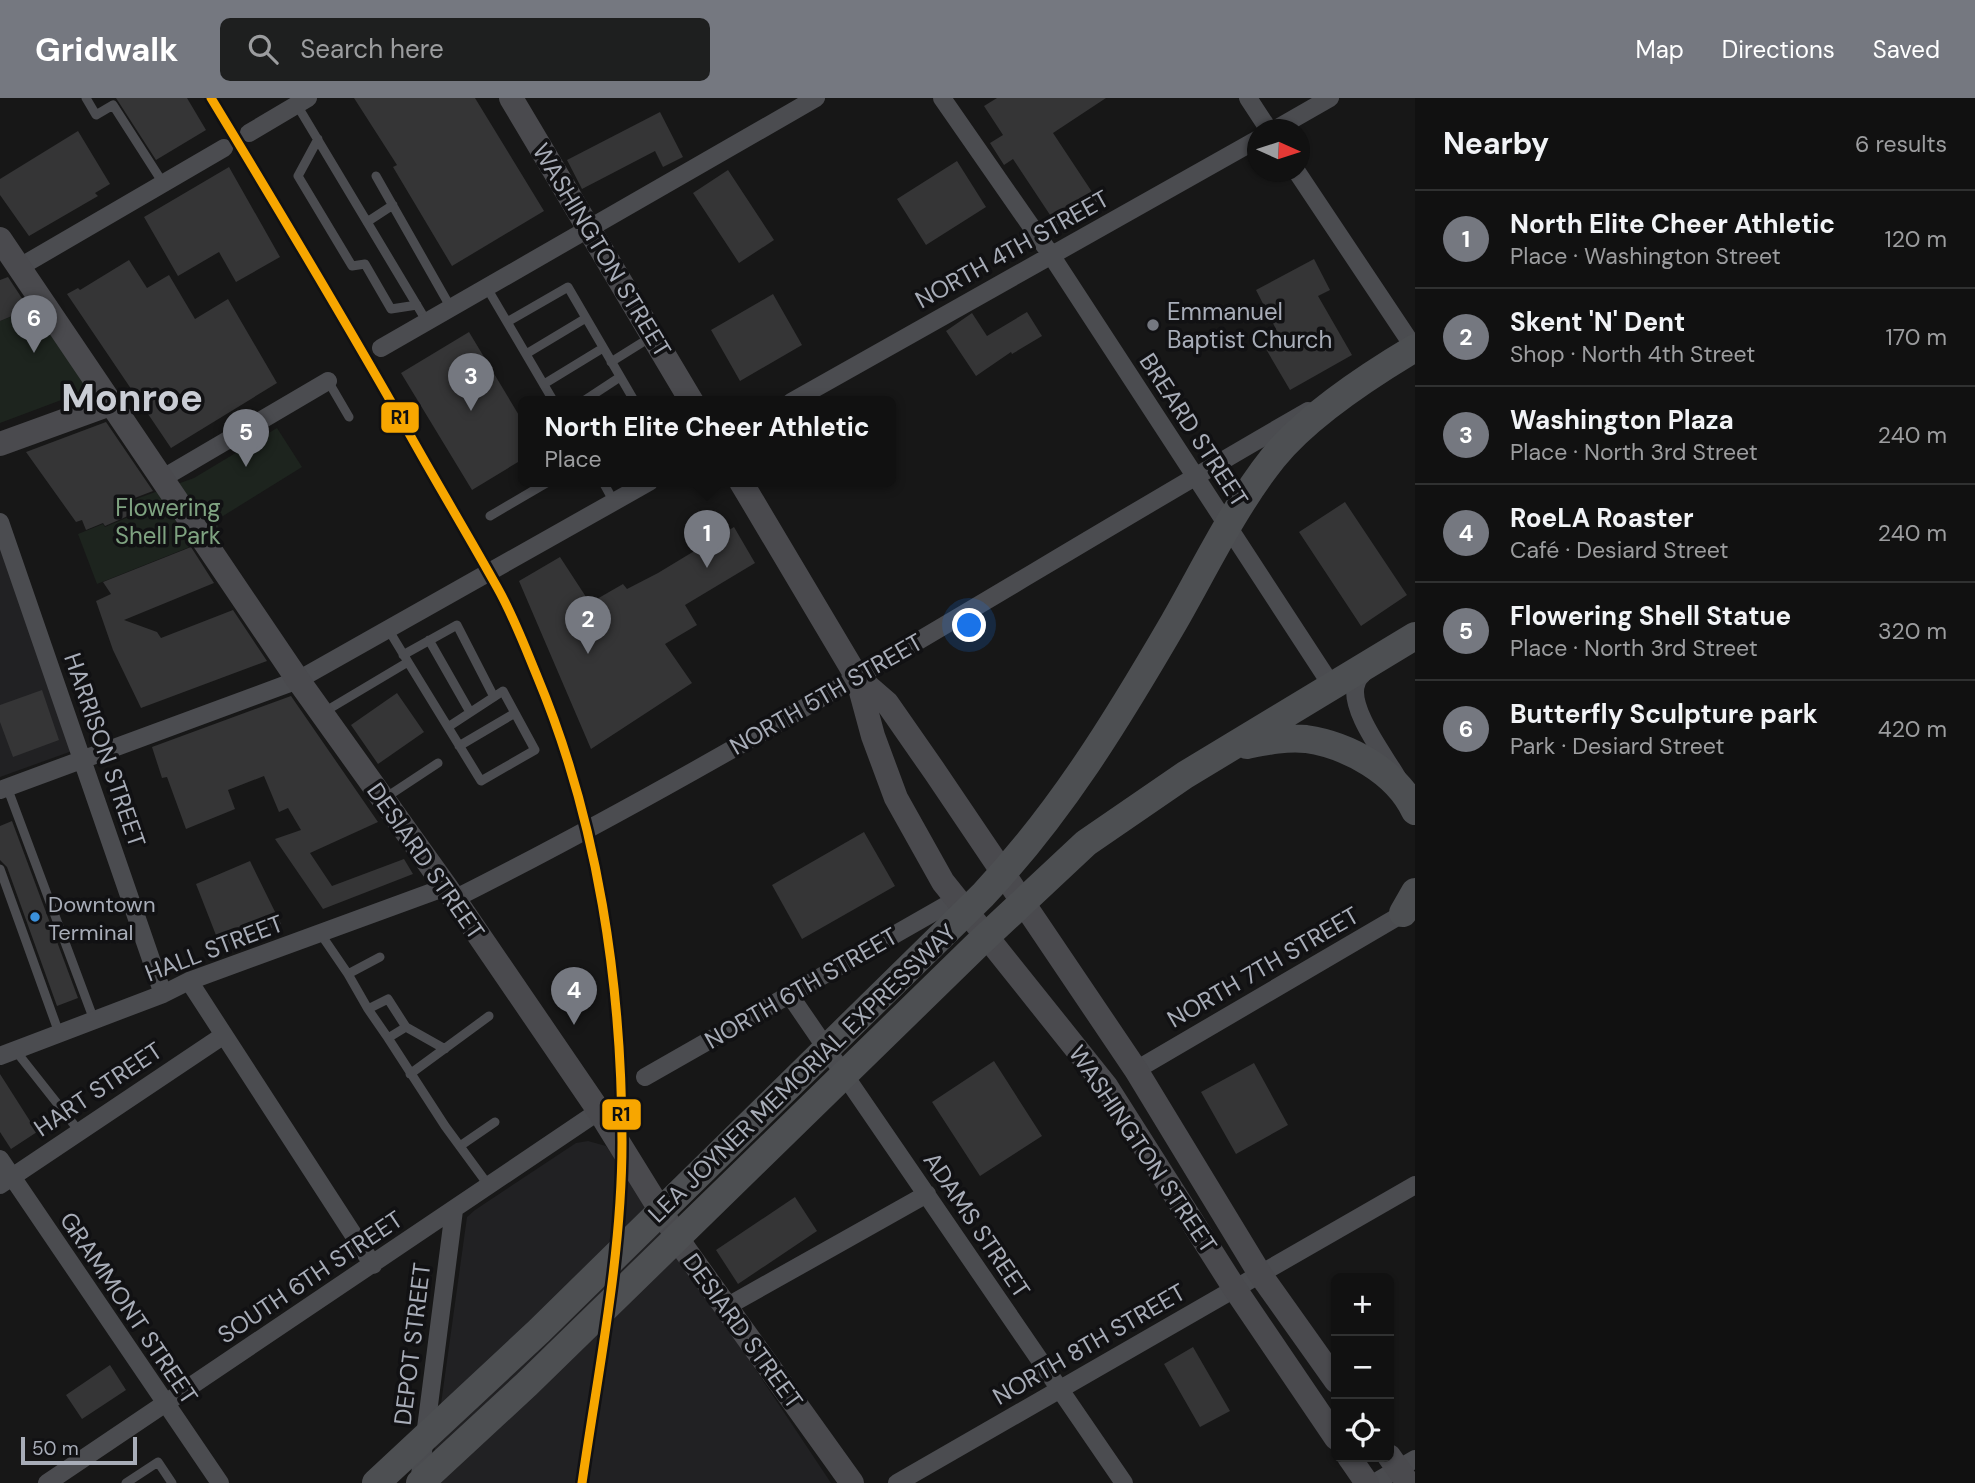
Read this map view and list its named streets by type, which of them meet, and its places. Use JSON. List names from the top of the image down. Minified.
{"streets":{"main road":["NORTH 5TH STREET","LEA JOYNER MEMORIAL EXPRESSWAY"],"street":["NORTH 4TH STREET","WASHINGTON STREET","BREARD STREET","HARRISON STREET","DESIARD STREET","HALL STREET","NORTH 7TH STREET","NORTH 6TH STREET","HART STREET","ADAMS STREET","SOUTH 6TH STREET","GRAMMONT STREET","DEPOT STREET","NORTH 8TH STREET"]},"crossings":[["NORTH 4TH STREET","BREARD STREET"],["WASHINGTON STREET","NORTH 5TH STREET"],["WASHINGTON STREET","NORTH 7TH STREET"],["WASHINGTON STREET","NORTH 6TH STREET"],["WASHINGTON STREET","NORTH 8TH STREET"],["BREARD STREET","NORTH 5TH STREET"],["NORTH 5TH STREET","DESIARD STREET"],["NORTH 5TH STREET","HALL STREET"],["NORTH 5TH STREET","LEA JOYNER MEMORIAL EXPRESSWAY"],["HARRISON STREET","HALL STREET"],["DESIARD STREET","HALL STREET"],["DESIARD STREET","SOUTH 6TH STREET"],["NORTH 6TH STREET","ADAMS STREET"],["LEA JOYNER MEMORIAL EXPRESSWAY","DEPOT STREET"],["HART STREET","GRAMMONT STREET"],["ADAMS STREET","NORTH 8TH STREET"],["SOUTH 6TH STREET","GRAMMONT STREET"],["SOUTH 6TH STREET","DEPOT STREET"]],"districts":["Monroe"],"parks":["Flowering Shell Park"],"places":["Emmanuel Baptist Church","Downtown Terminal"],"lines":["transit line R1"],"scale_bar":"50 m","north":"right","page":{"header":"Gridwalk","search":"Search here","nav":["Map","Directions","Saved"],"heading":["Nearby","6 results"],"list":[{"mark":"1","name":"North Elite Cheer Athletic","note":"Place · Washington Street","value":"120 m"},{"mark":"2","name":"Skent 'N' Dent","note":"Shop · North 4th Street","value":"170 m"},{"mark":"3","name":"Washington Plaza","note":"Place · North 3rd Street","value":"240 m"},{"mark":"4","name":"RoeLA Roaster","note":"Café · Desiard Street","value":"240 m"},{"mark":"5","name":"Flowering Shell Statue","note":"Place · North 3rd Street","value":"320 m"},{"mark":"6","name":"Butterfly Sculpture park","note":"Park · Desiard Street","value":"420 m"}],"pins":["6","3","5","1","2","4"],"popup":["North Elite Cheer Athletic","Place"],"map_buttons":["+","−"],"scale":"50 m"}}
